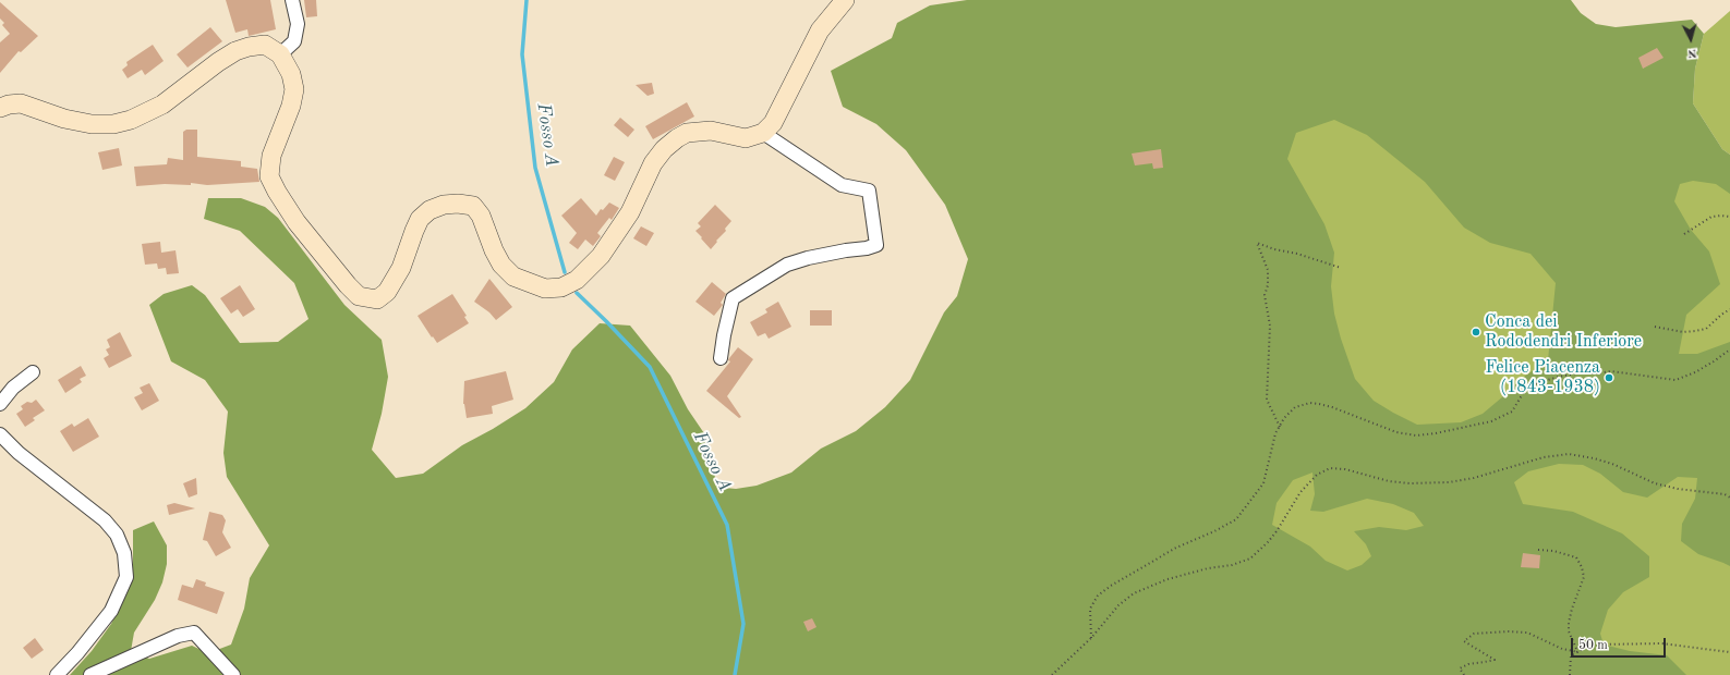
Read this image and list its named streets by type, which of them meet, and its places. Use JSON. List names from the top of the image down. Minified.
{"water":["Fosso A"],"places":["Conca dei Rododendri Inferiore","Felice Piacenza (1843-1938)"],"scale_bar":"50 m","north":"bottom"}
